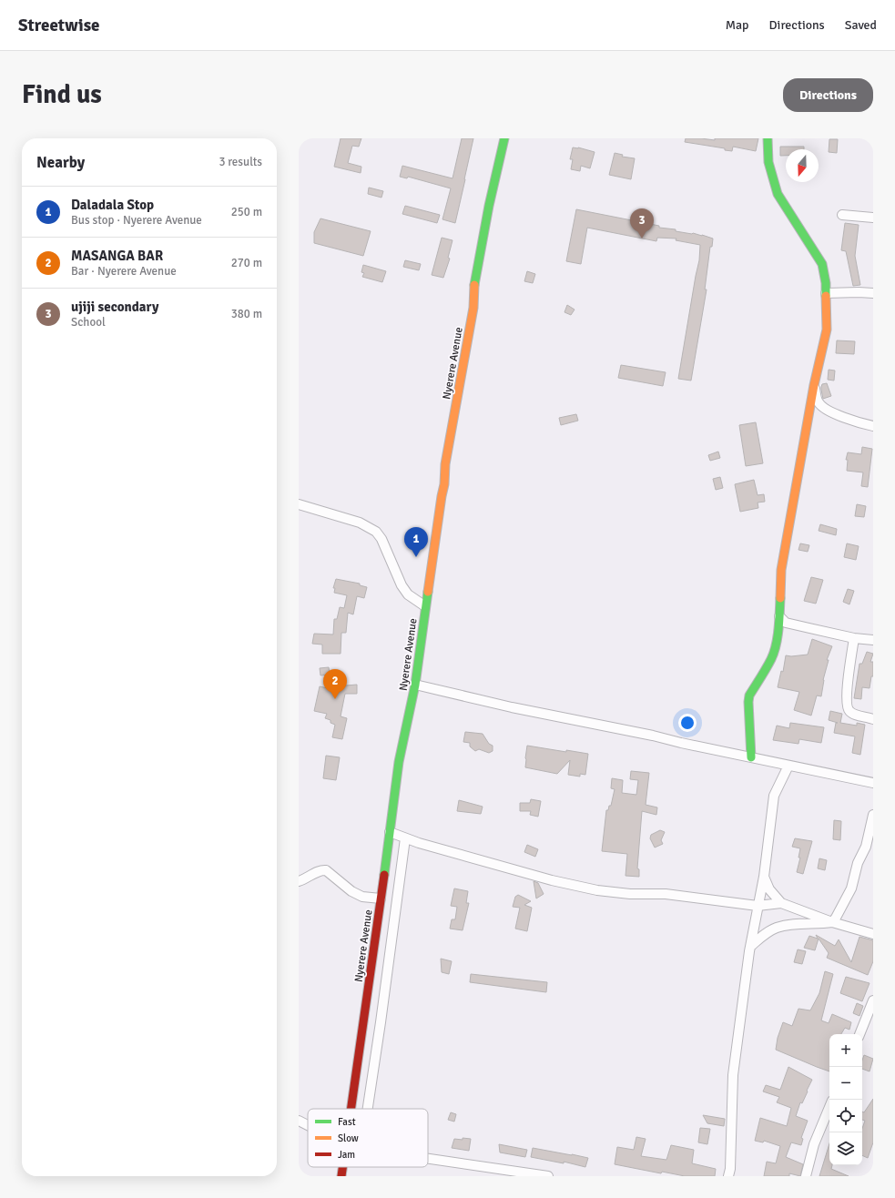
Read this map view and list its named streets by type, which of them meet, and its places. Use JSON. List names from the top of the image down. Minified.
{"streets":{"main road":["Nyerere Avenue"]},"legend":["Fast","Slow","Jam"],"north":"bottom","page":{"header":"Streetwise","nav":["Map","Directions","Saved"],"buttons":"Directions","title":"Find us","heading":["Nearby","3 results"],"list":[{"mark":"1","name":"Daladala Stop","note":"Bus stop · Nyerere Avenue","value":"250 m"},{"mark":"2","name":"MASANGA BAR","note":"Bar · Nyerere Avenue","value":"270 m"},{"mark":"3","name":"ujiji secondary","note":"School","value":"380 m"}],"pins":["3","1","2"],"map_buttons":["+","−"]}}
